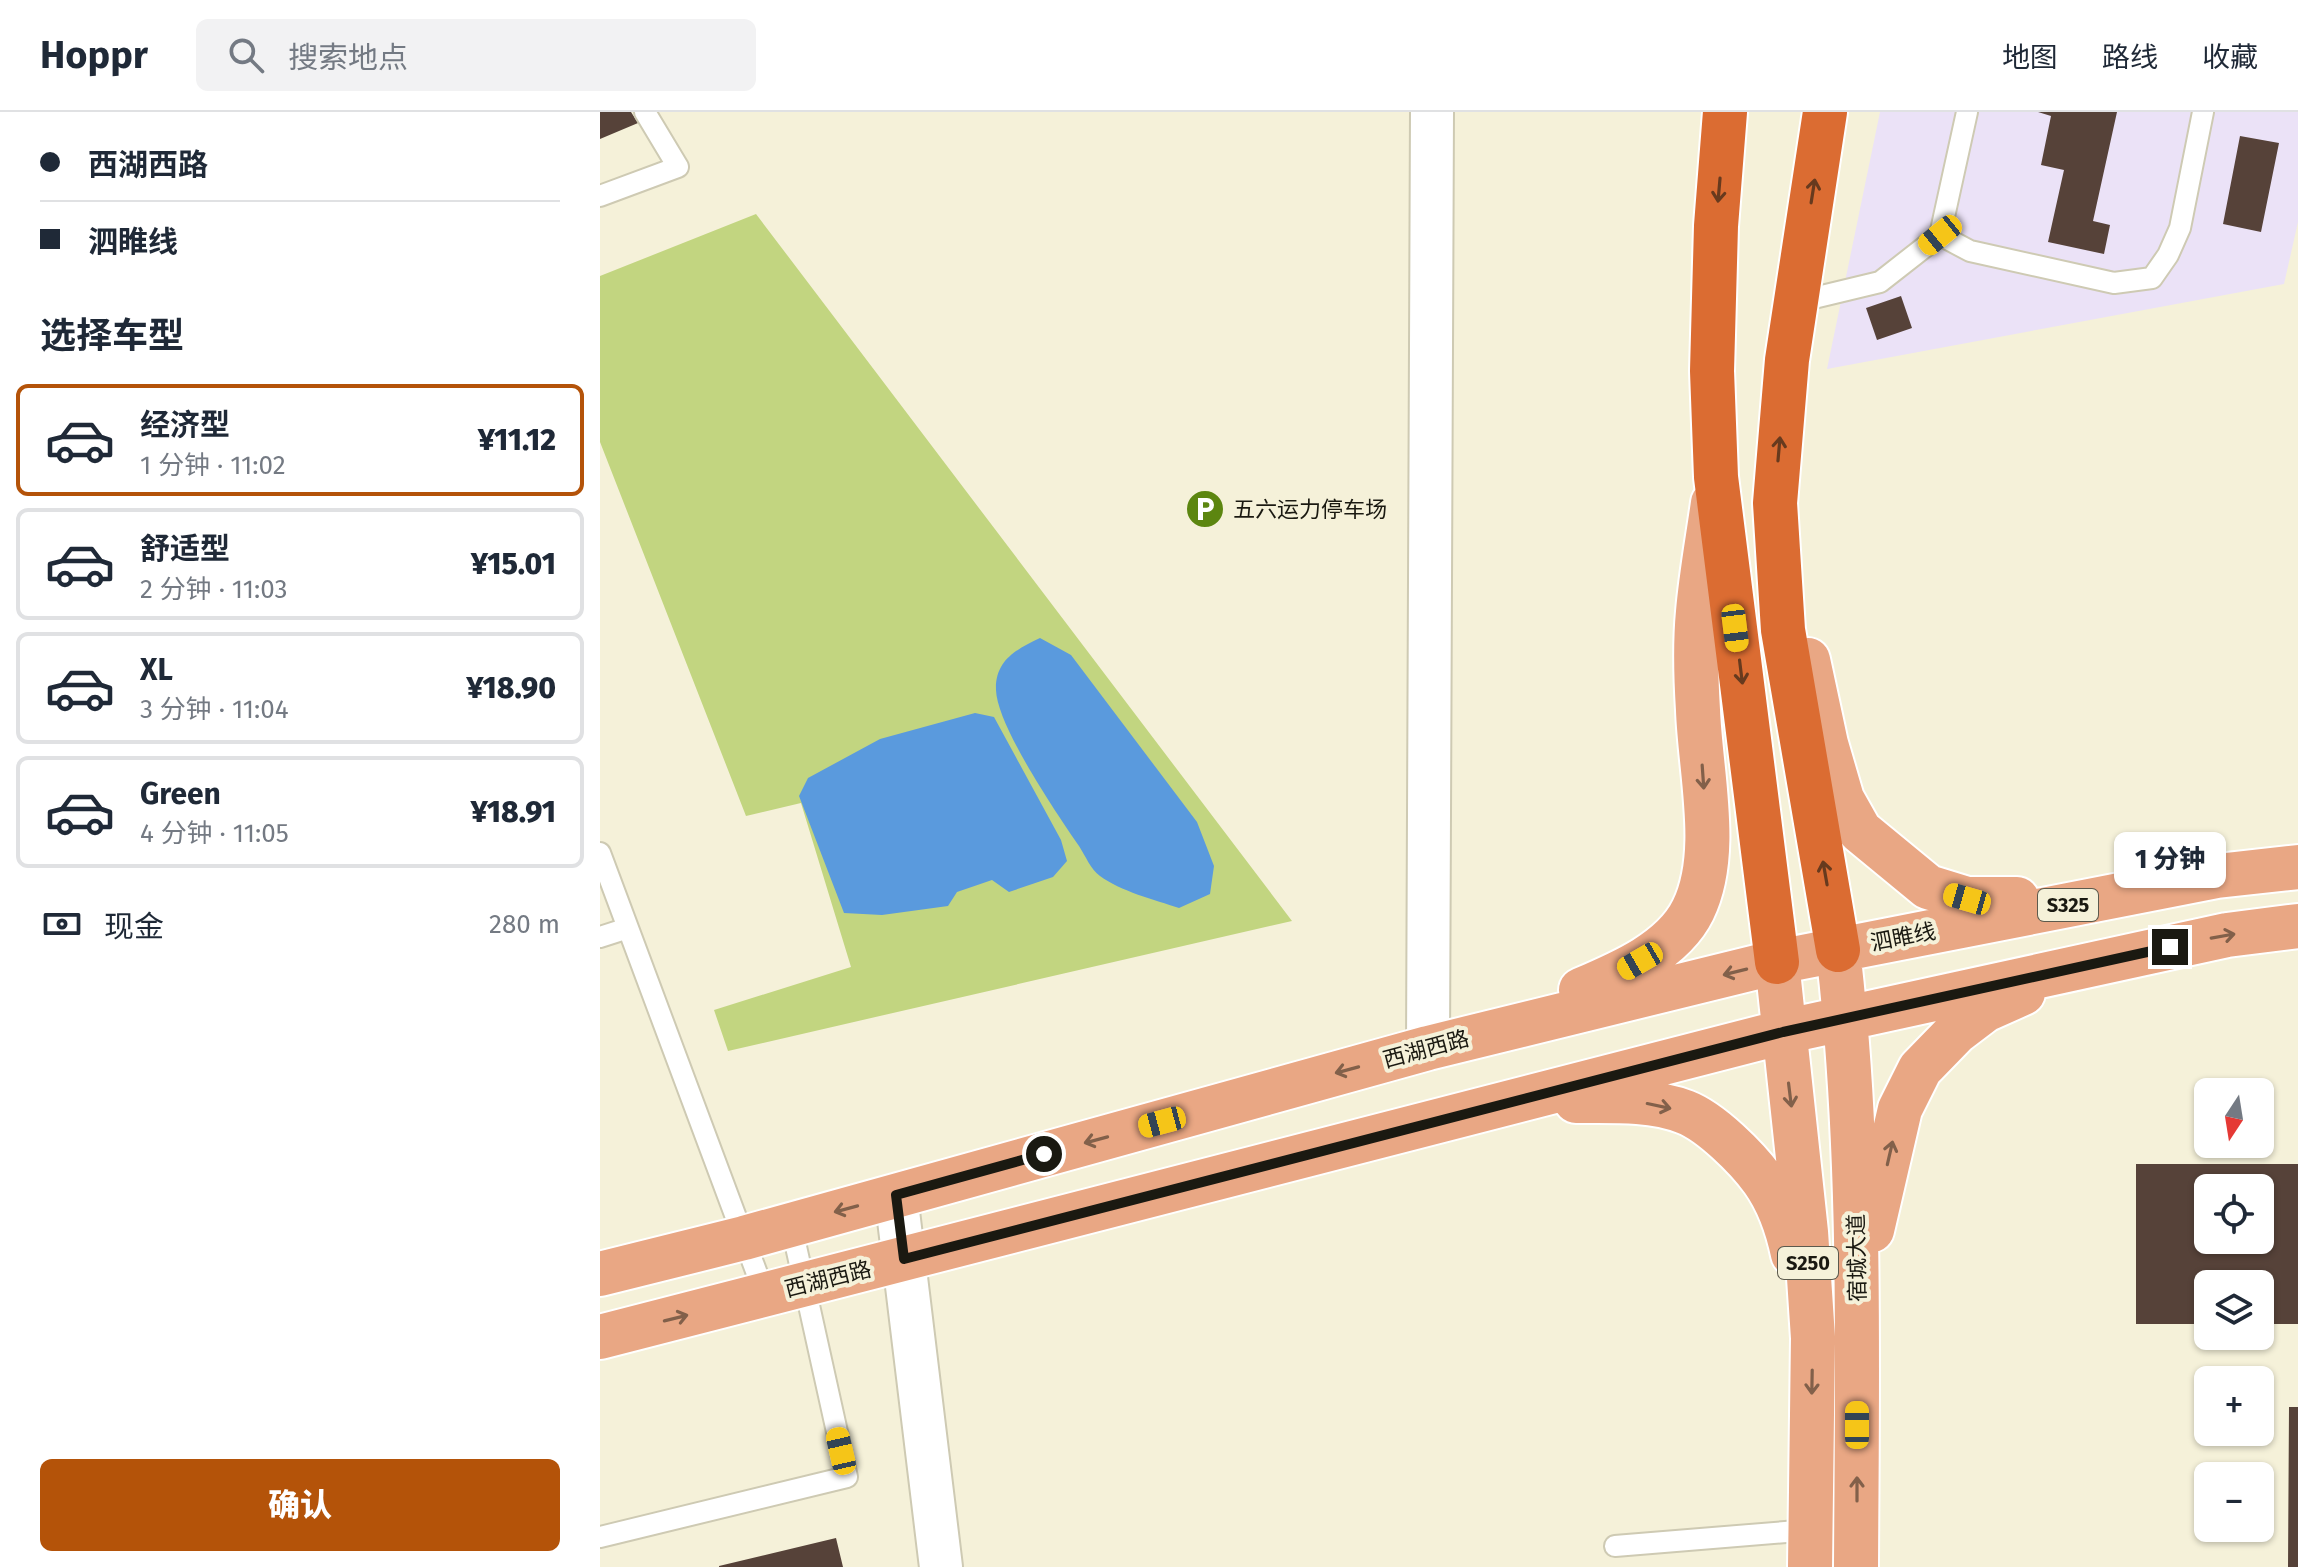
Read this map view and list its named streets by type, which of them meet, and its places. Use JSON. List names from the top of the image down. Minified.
{"streets":{"main road":["S325","泗睢线","西湖西路","宿城大道","S250"]},"crossings":[["泗睢线","西湖西路"],["泗睢线","宿城大道"],["西湖西路","宿城大道"],["西湖西路","S250"]],"places":{"parking":["五六运力停车场"]},"north":"bottom","page":{"header":"Hoppr","search":"搜索地点","nav":["地图","路线","收藏"],"banner":["西湖西路","泗睢线"],"heading":"选择车型","list":[{"name":"经济型","note":"1 分钟 · 11:02","value":"¥11.12"},{"name":"舒适型","note":"2 分钟 · 11:03","value":"¥15.01"},{"name":"XL","note":"3 分钟 · 11:04","value":"¥18.90"},{"name":"Green","note":"4 分钟 · 11:05","value":"¥18.91"}],"bubble":"1 分钟","pay":["现金","280 m"],"map_buttons":["+","−"],"buttons":"确认"}}
